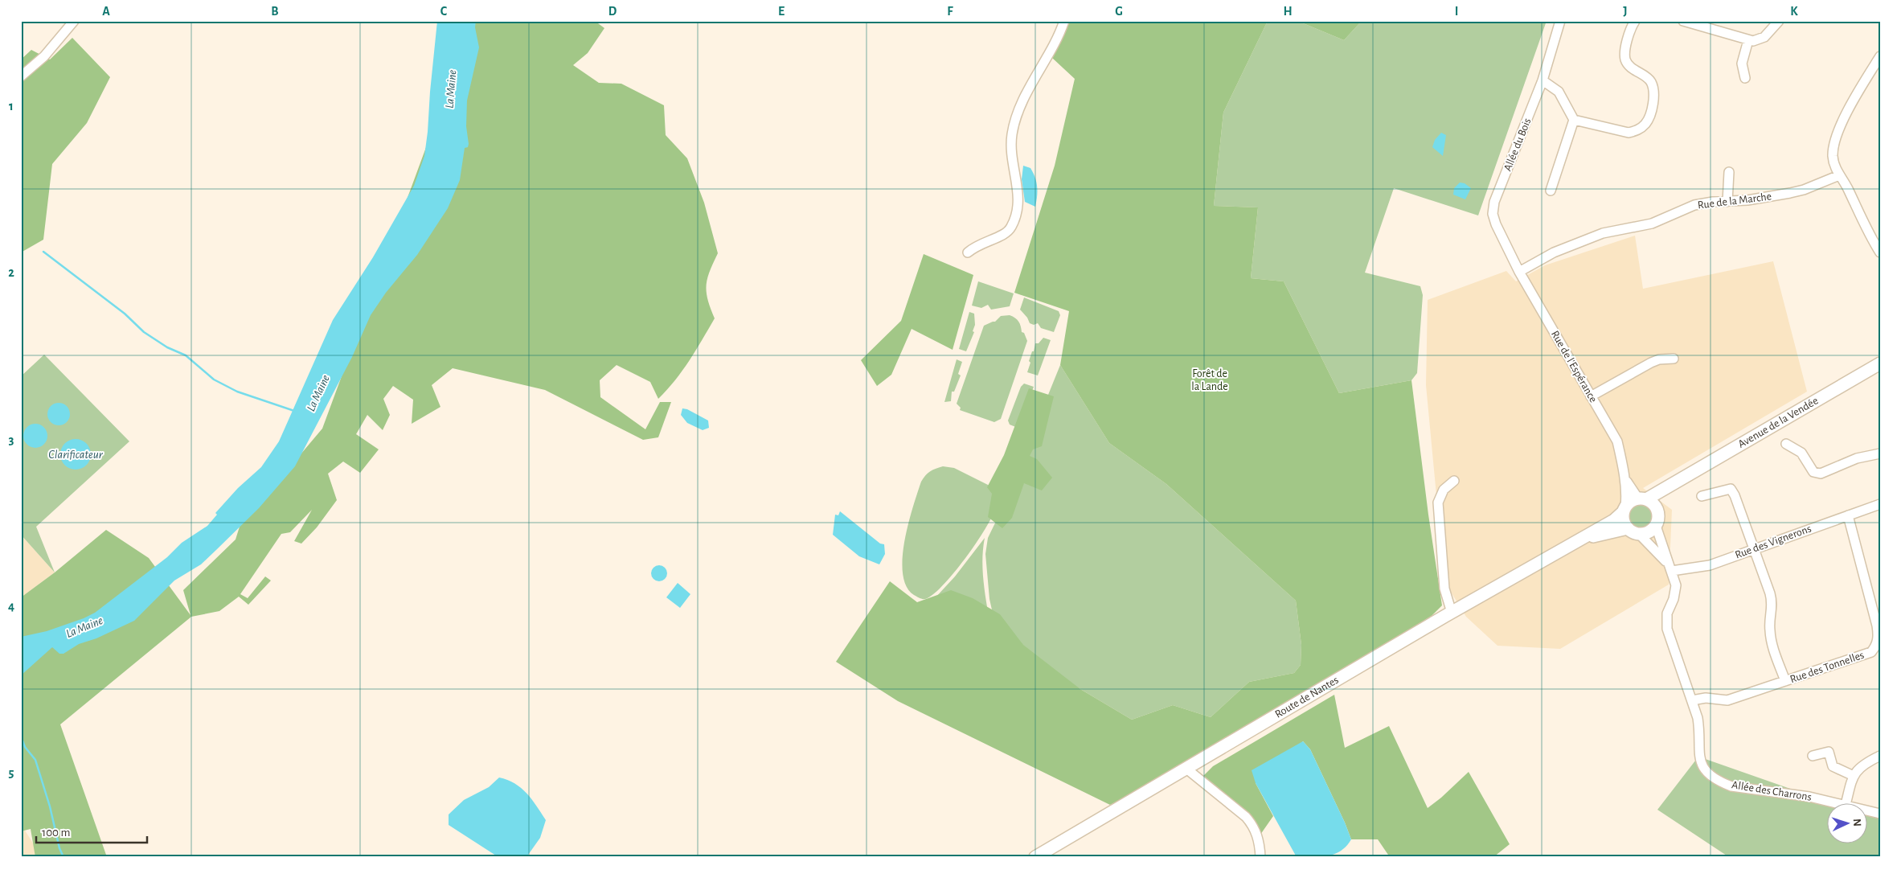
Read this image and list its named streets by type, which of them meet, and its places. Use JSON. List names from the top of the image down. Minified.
{"streets":{"main road":["Avenue de la Vendée","Route de Nantes"],"street":["Allée du Bois","Rue de la Marche","Rue de l'Espérance","Rue des Vignerons","Rue des Tonnelles","Allée des Charrons"]},"crossings":[["Allée du Bois","Rue de la Marche"],["Allée du Bois","Rue de l'Espérance"],["Rue de la Marche","Rue de l'Espérance"],["Rue de l'Espérance","Avenue de la Vendée"],["Rue de l'Espérance","Route de Nantes"],["Avenue de la Vendée","Route de Nantes"],["Rue des Vignerons","Rue des Tonnelles"],["Rue des Vignerons","Allée des Charrons"],["Rue des Tonnelles","Allée des Charrons"]],"water":["La Maine","Clarificateur"],"parks":["Forêt de la Lande"],"scale_bar":"100 m","north":"right","grid":{"columns":["A","B","C","D","E","F","G","H","I","J","K"],"rows":["1","2","3","4","5"]}}
